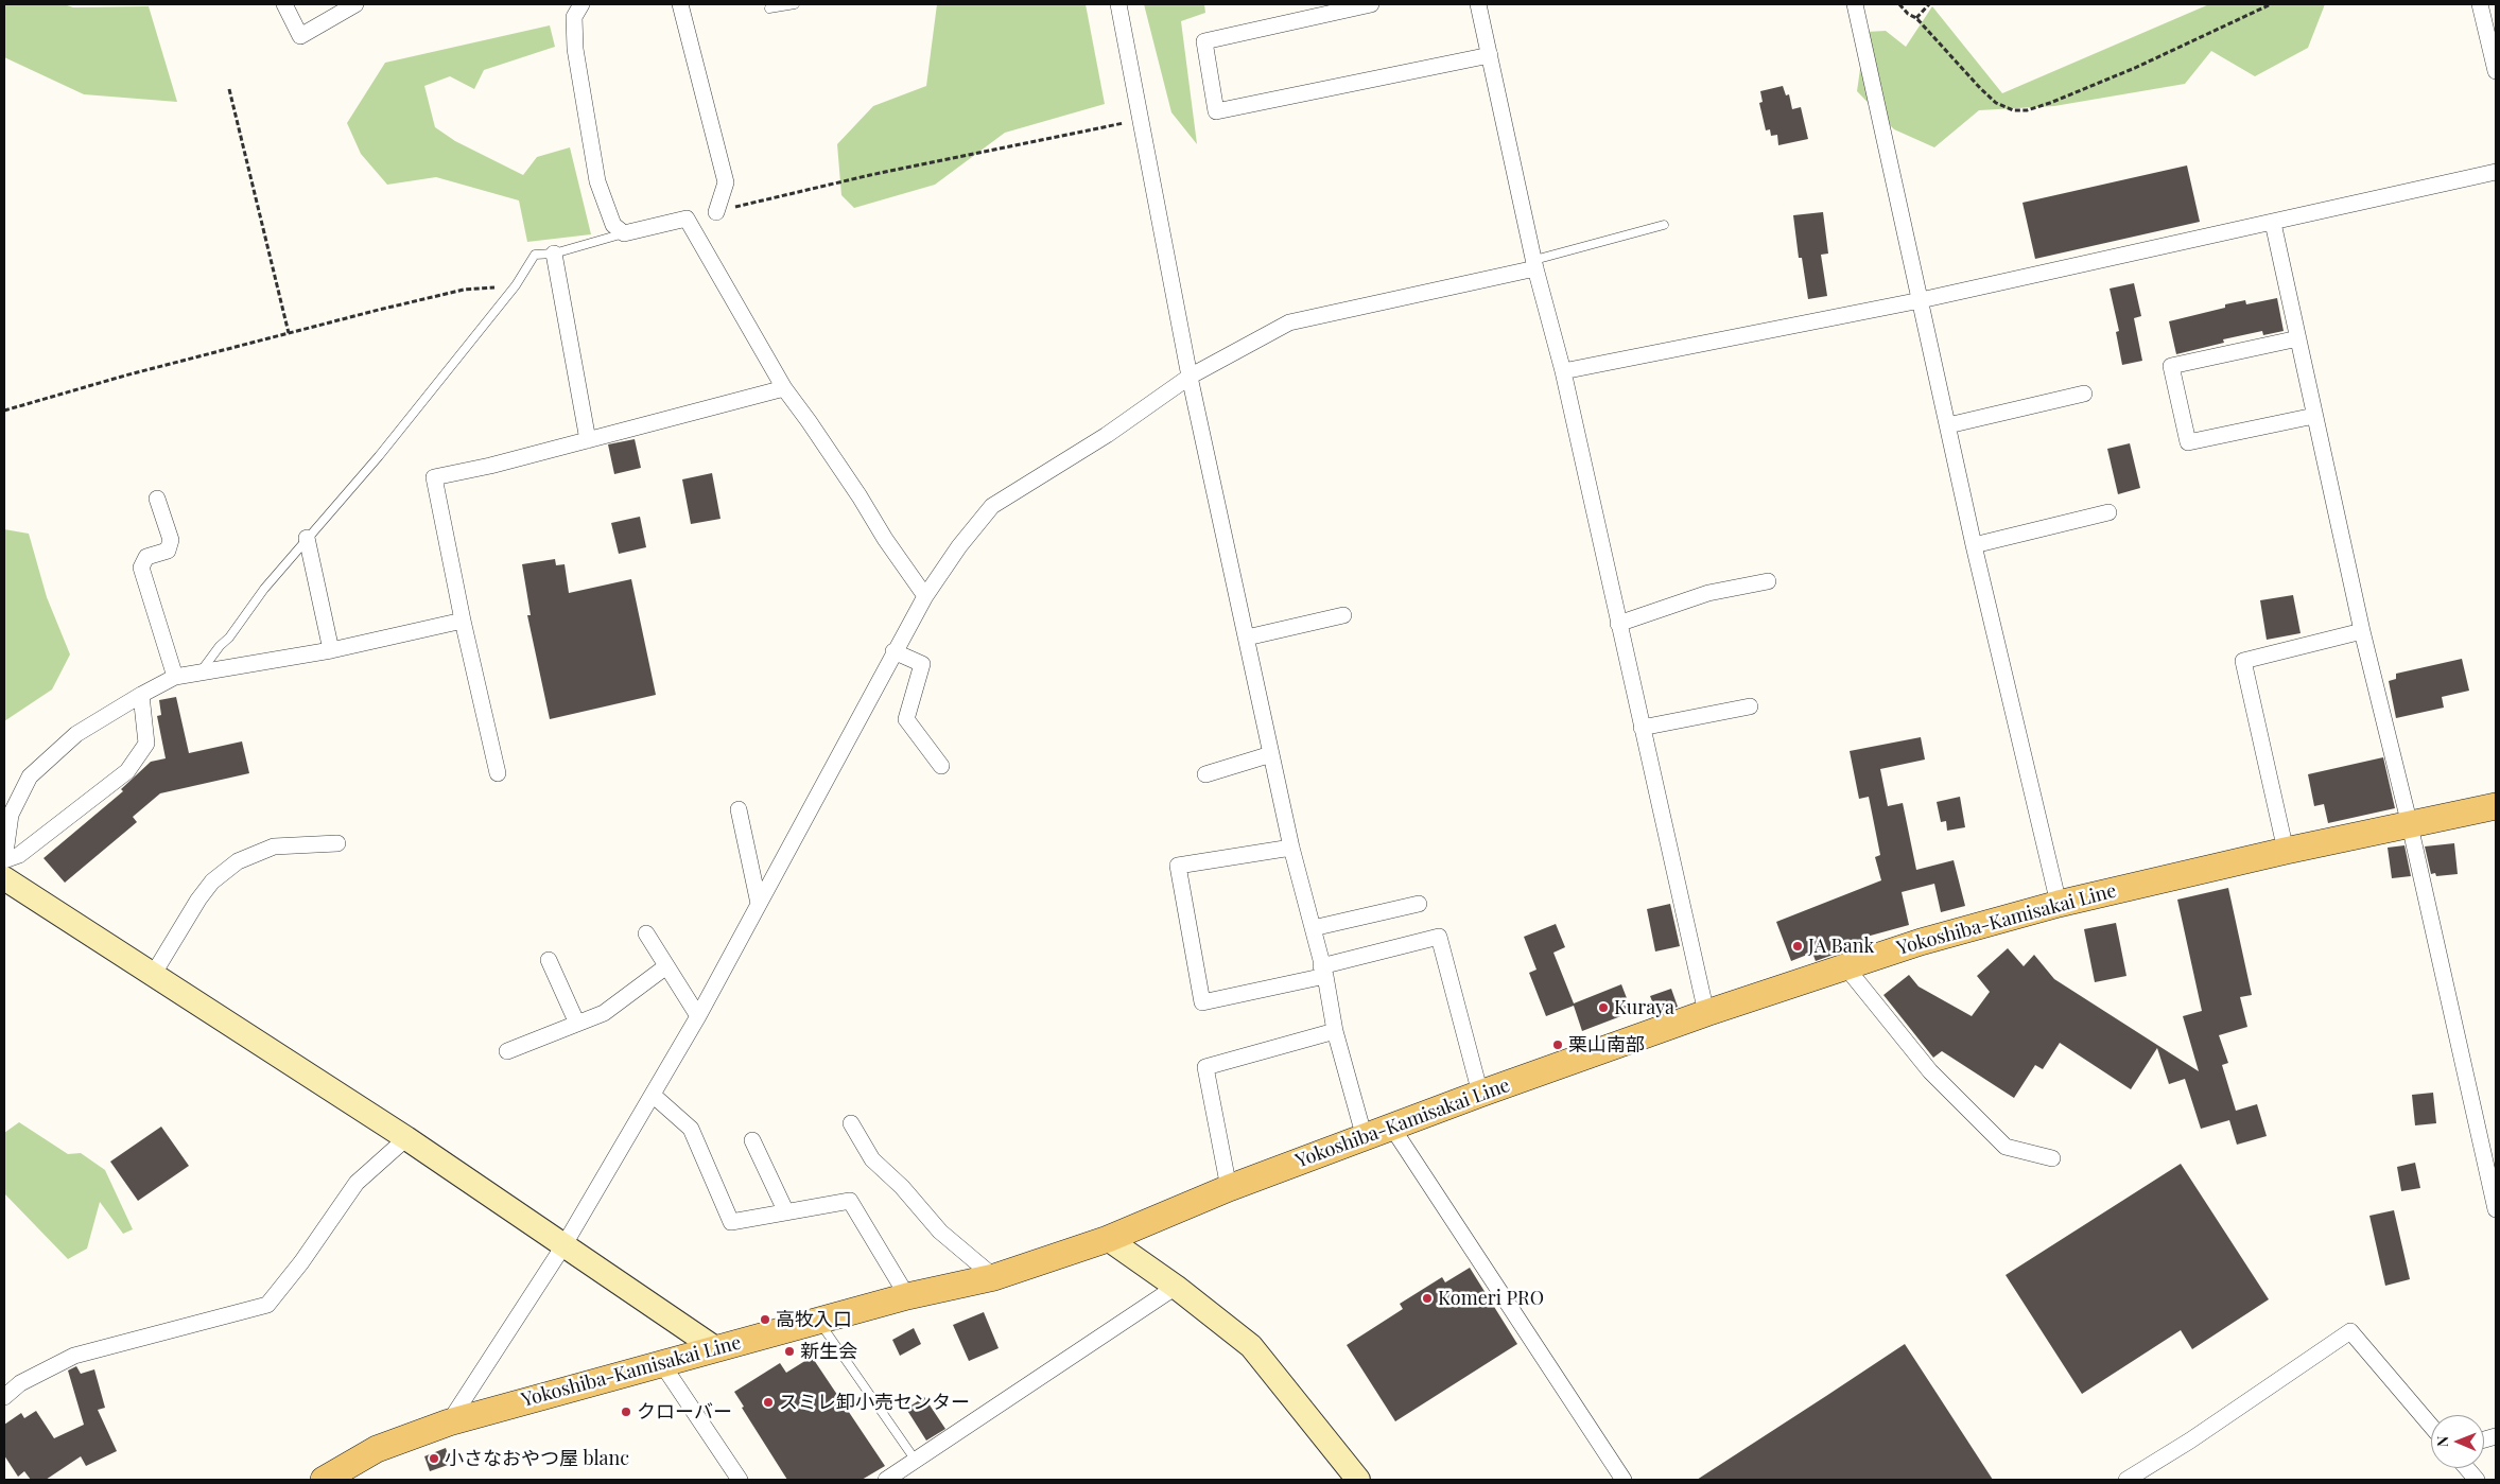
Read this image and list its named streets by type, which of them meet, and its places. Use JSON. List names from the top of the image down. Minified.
{"streets":{"main road":["Yokoshiba-Kamisakai Line"]},"places":["JA Bank","Kuraya","栗山南部","Komeri PRO","高牧入口","新生会","スミレ卸小売センター","クローバー","小さなおやつ屋 blanc"],"north":"left"}
